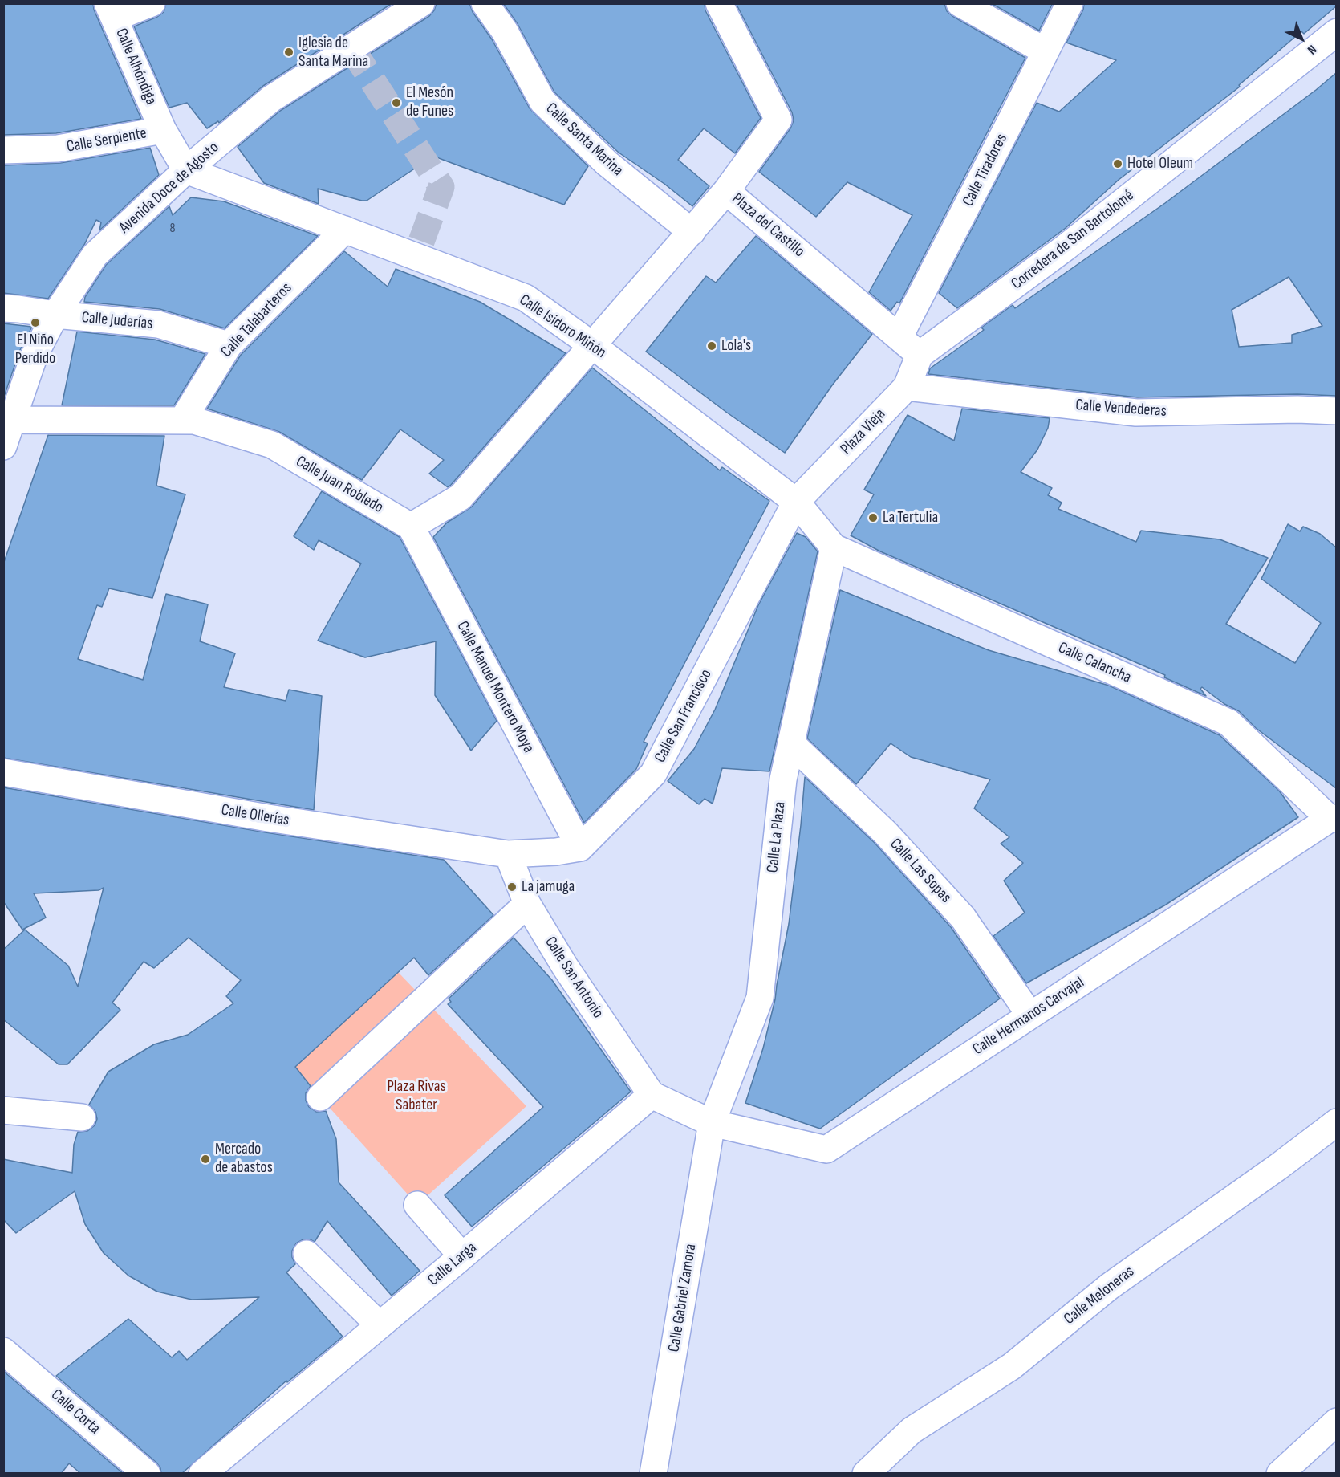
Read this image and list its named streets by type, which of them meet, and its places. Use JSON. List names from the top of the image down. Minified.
{"streets":{"street":["Calle Alhóndiga","Calle Santa Marina","Calle Serpiente","Calle Tiradores","Avenida Doce de Agosto","Plaza del Castillo","Corredera de San Bartolomé","Calle Talabarteros","Calle Juderías","Calle Isidoro Miñón","Calle Vendederas","Plaza Vieja","Calle Juan Robledo","Calle Calancha","Calle Manuel Montero Moya","Calle San Francisco","Calle Ollerías","Calle La Plaza","Calle Las Sopas","Calle San Antonio","Calle Hermanos Carvajal","Calle Larga","Calle Meloneras","Calle Gabriel Zamora","Calle Corta"]},"crossings":[["Calle Alhóndiga","Calle Serpiente"],["Calle Santa Marina","Plaza del Castillo"],["Calle Serpiente","Avenida Doce de Agosto"],["Calle Serpiente","Calle Isidoro Miñón"],["Calle Tiradores","Plaza del Castillo"],["Avenida Doce de Agosto","Calle Juderías"],["Avenida Doce de Agosto","Calle Isidoro Miñón"],["Avenida Doce de Agosto","Calle Juan Robledo"],["Plaza del Castillo","Corredera de San Bartolomé"],["Plaza del Castillo","Calle Isidoro Miñón"],["Plaza del Castillo","Plaza Vieja"],["Corredera de San Bartolomé","Plaza Vieja"],["Calle Talabarteros","Calle Juderías"],["Calle Talabarteros","Calle Isidoro Miñón"],["Calle Talabarteros","Calle Juan Robledo"],["Calle Isidoro Miñón","Plaza Vieja"],["Calle Isidoro Miñón","Calle Calancha"],["Calle Isidoro Miñón","Calle San Francisco"],["Calle Isidoro Miñón","Calle La Plaza"],["Calle Vendederas","Plaza Vieja"],["Plaza Vieja","Calle San Francisco"],["Calle Juan Robledo","Calle Manuel Montero Moya"],["Calle Calancha","Calle La Plaza"],["Calle Calancha","Calle Hermanos Carvajal"],["Calle Manuel Montero Moya","Calle San Francisco"],["Calle Ollerías","Calle San Antonio"],["Calle La Plaza","Calle Las Sopas"],["Calle La Plaza","Calle Hermanos Carvajal"],["Calle La Plaza","Calle Gabriel Zamora"],["Calle Las Sopas","Calle Hermanos Carvajal"],["Calle San Antonio","Calle Larga"],["Calle Hermanos Carvajal","Calle Gabriel Zamora"]],"parks":["Plaza Rivas Sabater"],"places":["Iglesia de Santa Marina","El Mesón de Funes","Hotel Oleum","El Niño Perdido","Lola's","La Tertulia","La jamuga","Mercado de abastos"],"house_numbers":["8"],"north":"bottom right"}
